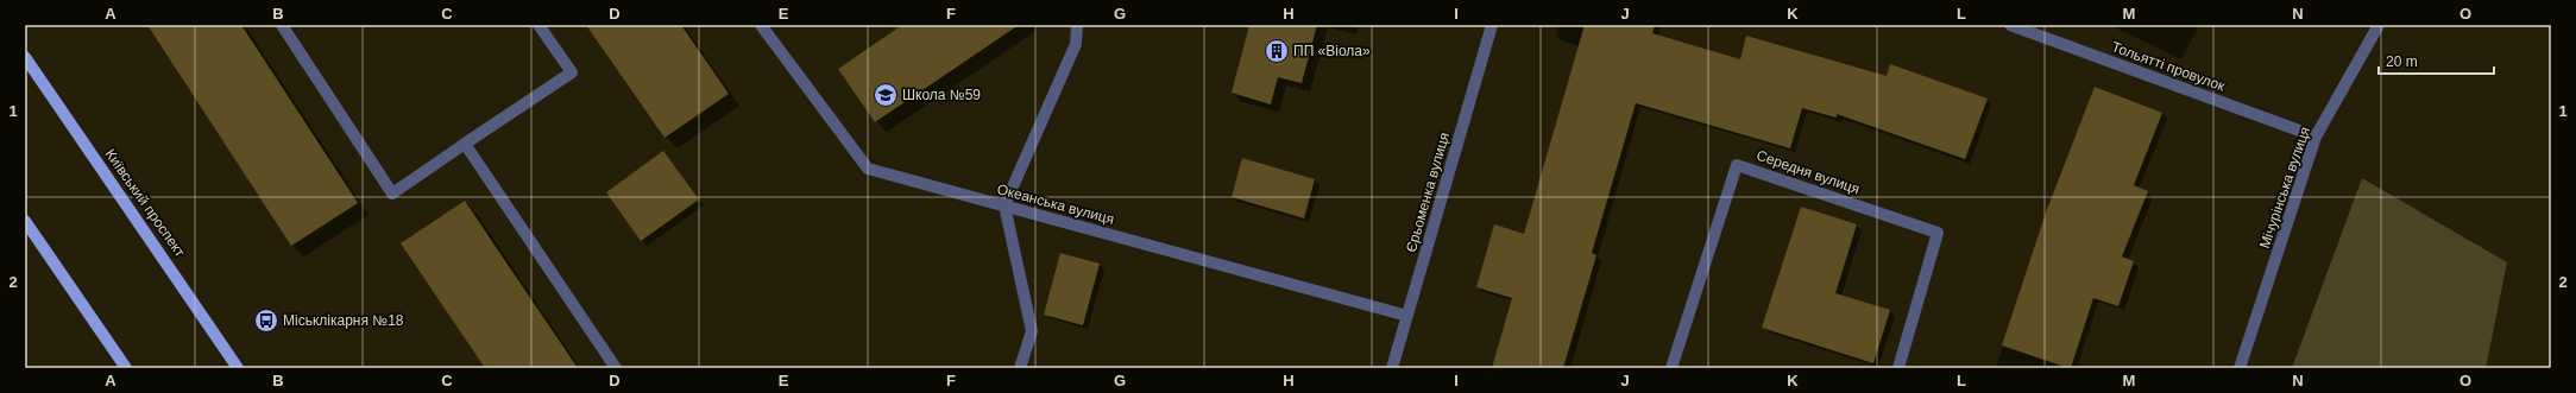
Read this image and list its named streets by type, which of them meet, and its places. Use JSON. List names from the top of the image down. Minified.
{"streets":{"main road":["Київський проспект"],"street":["Тольятті провулок","Середня вулиця","Мічурінська вулиця","Єрьоменка вулиця","Океанська вулиця"]},"crossings":[["Тольятті провулок","Мічурінська вулиця"],["Єрьоменка вулиця","Океанська вулиця"]],"places":{"building":["ПП «Віола»"],"school or university":["Школа №59"],"bus stop":["Міськлікарня №18"]},"scale_bar":"20 m","grid":{"columns":["A","B","C","D","E","F","G","H","I","J","K","L","M","N","O"],"rows":["1","2"]}}
